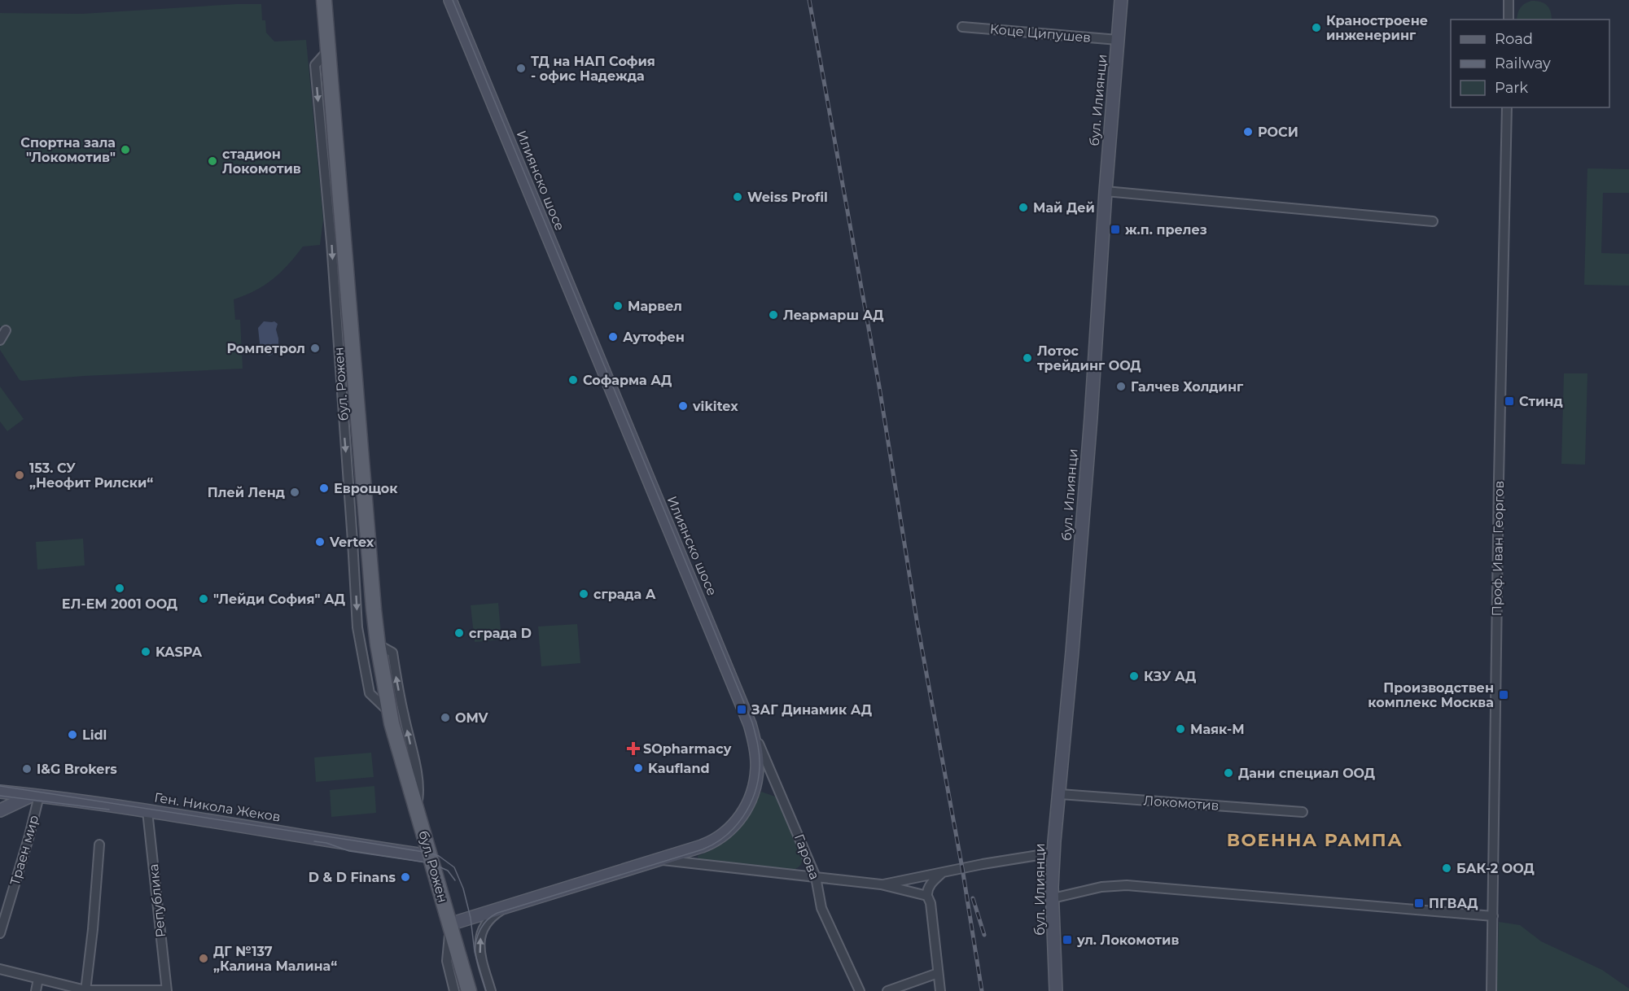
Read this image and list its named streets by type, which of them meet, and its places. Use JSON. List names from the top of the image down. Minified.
{"streets":{"main road":["бул. Рожен"],"street":["Коце Ципушев","бул. Илиянци","Илиянско шосе","Проф. Иван Георгов","Локомотив","Ген. Никола Жеков","Траен мир","Гарова","Република"]},"crossings":[["Коце Ципушев","бул. Илиянци"],["бул. Илиянци","Локомотив"],["Илиянско шосе","бул. Рожен"],["Илиянско шосе","Гарова"],["бул. Рожен","Ген. Никола Жеков"],["Ген. Никола Жеков","Траен мир"],["Ген. Никола Жеков","Република"]],"districts":["ВОЕННА РАМПА"],"places":{"other":["Краностроене инженеринг","ТД на НАП София - офис Надежда","РОСИ","Спортна зала \"Локомотив\"","стадион Локомотив","Weiss Profil","Май Дей","Марвел","Леармарш АД","Аутофен","Ромпетрол","Лотос трейдинг ООД","Софарма АД","Галчев Холдинг","vikitex","153. СУ „Неофит Рилски“","Еврощок","Плей Ленд","Vertex","ЕЛ-ЕМ 2001 ООД","сграда А","\"Лейди София\" АД","сграда D","KASPA","КЗУ АД","OMV","Маяк-М","Lidl","Kaufland","I&G Brokers","Дани специал ООД","БАК-2 ООД","D & D Finans","ДГ №137 „Калина Малина“"],"transit":["ж.п. прелез","Стинд","Производствен комплекс Москва","ЗАГ Динамик АД","ПГВАД","ул. Локомотив"],"health":["SOpharmacy"]},"legend":["Road","Railway","Park"]}
